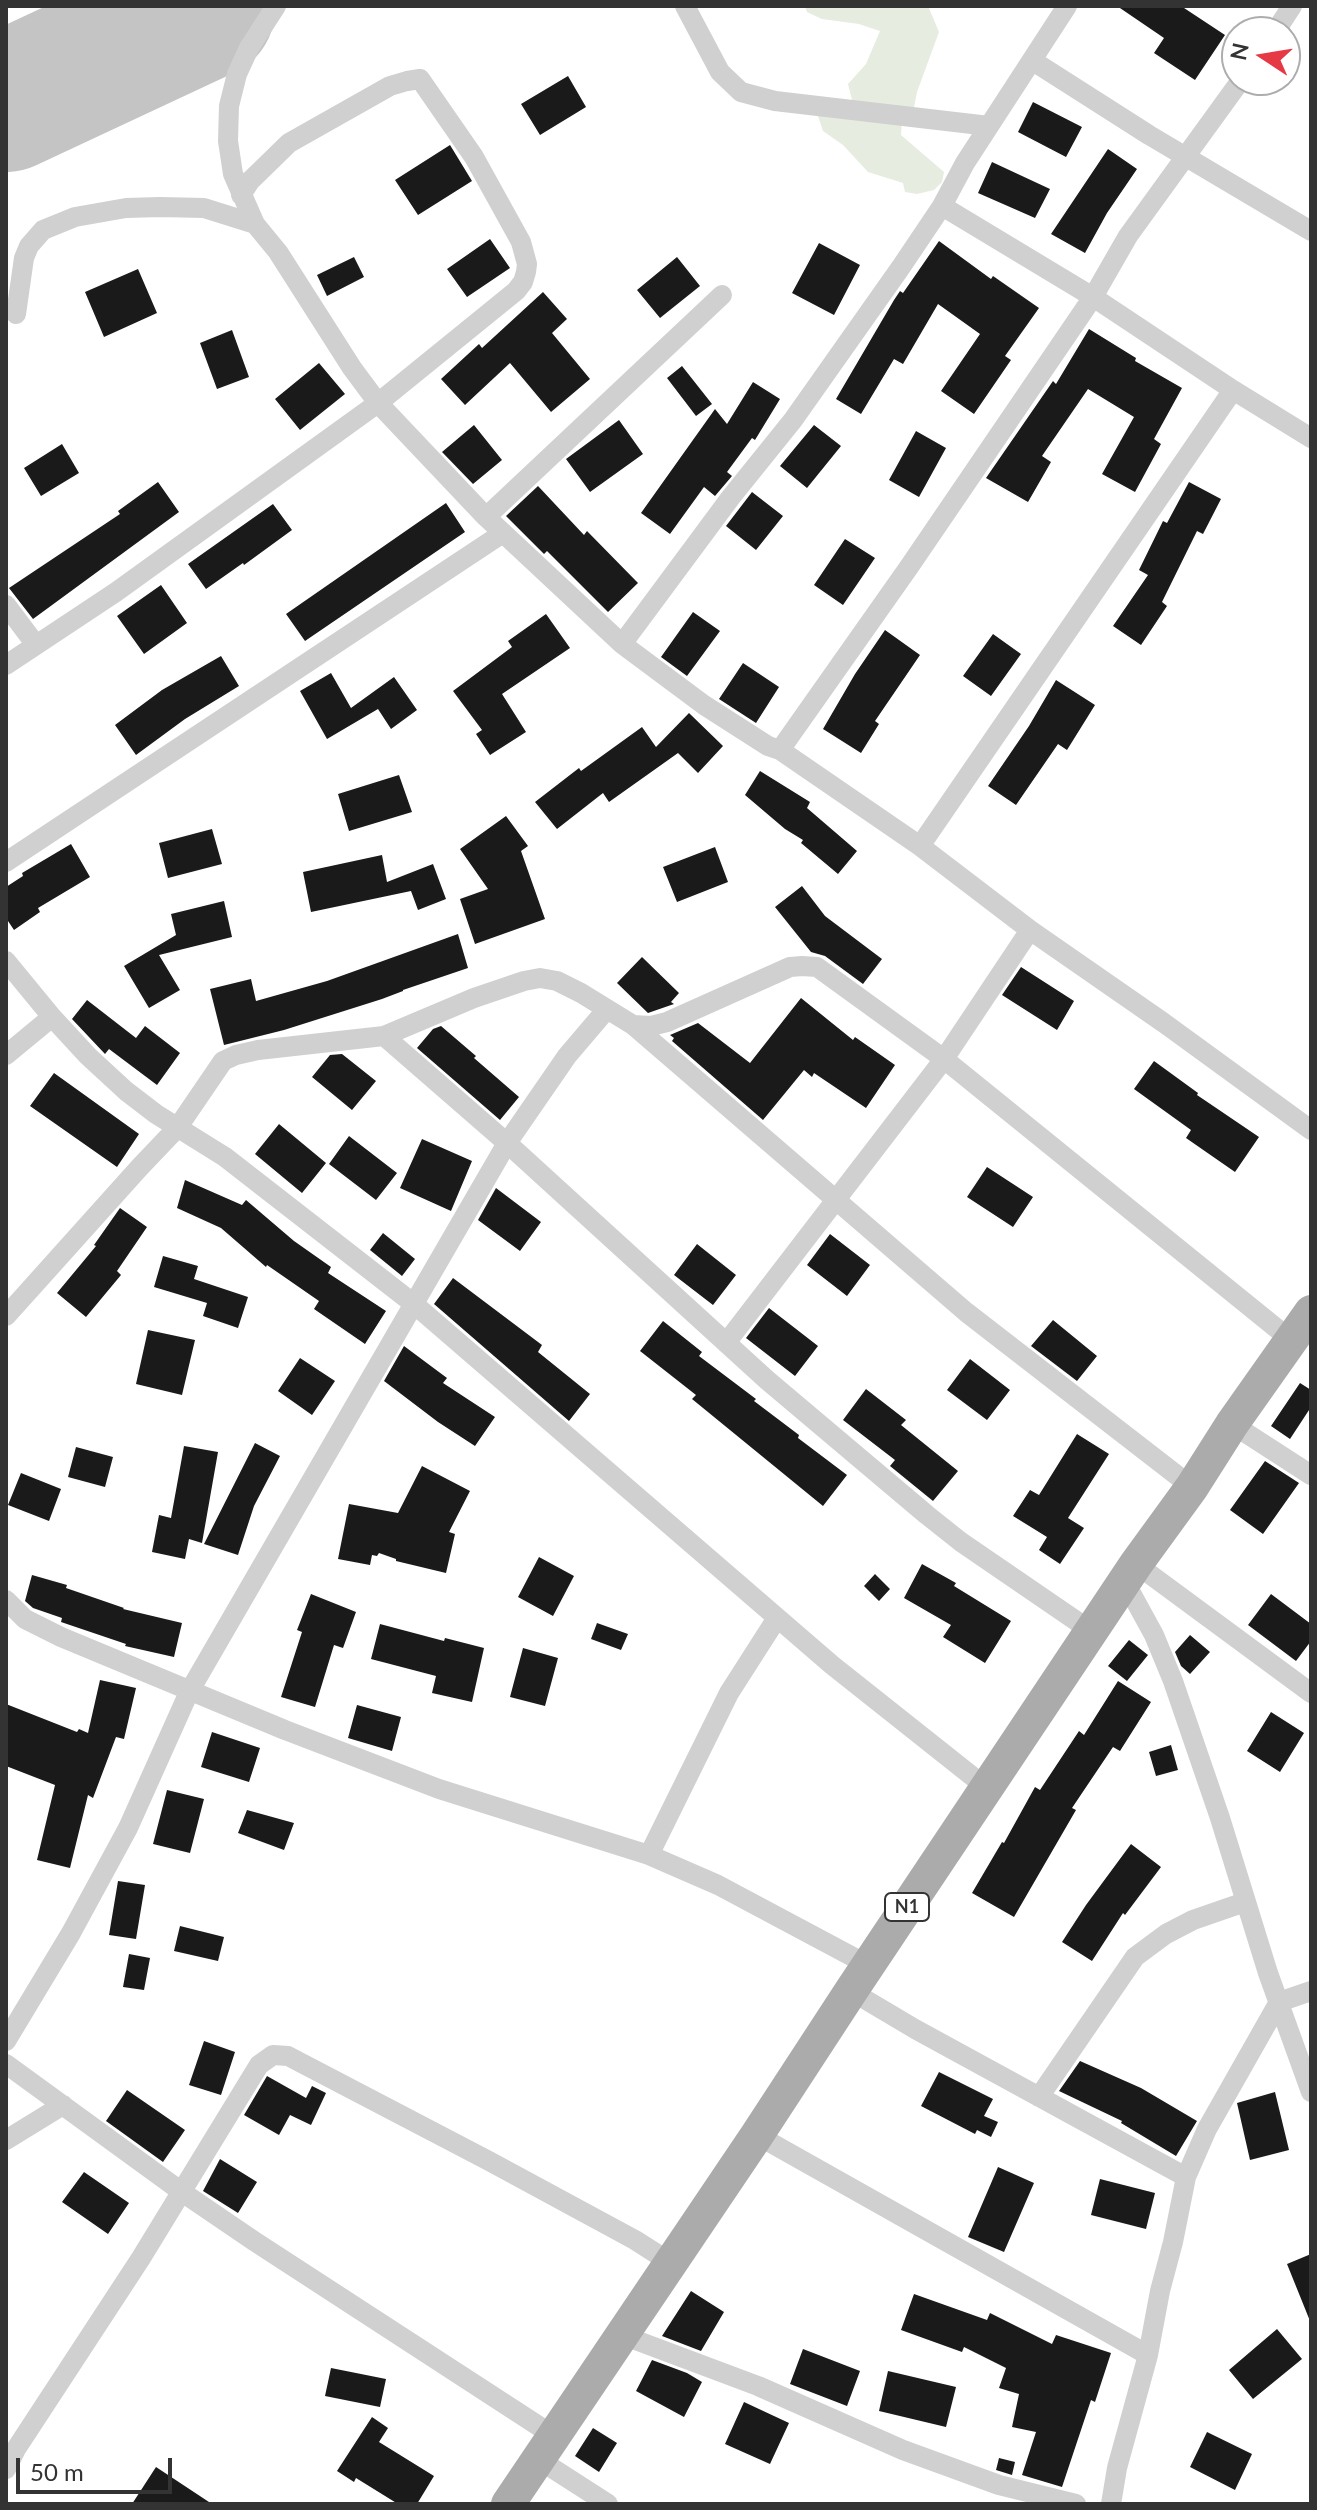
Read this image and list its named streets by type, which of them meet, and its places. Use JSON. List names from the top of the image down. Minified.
{"streets":{"main road":["N1"]},"scale_bar":"50 m","north":"left"}
